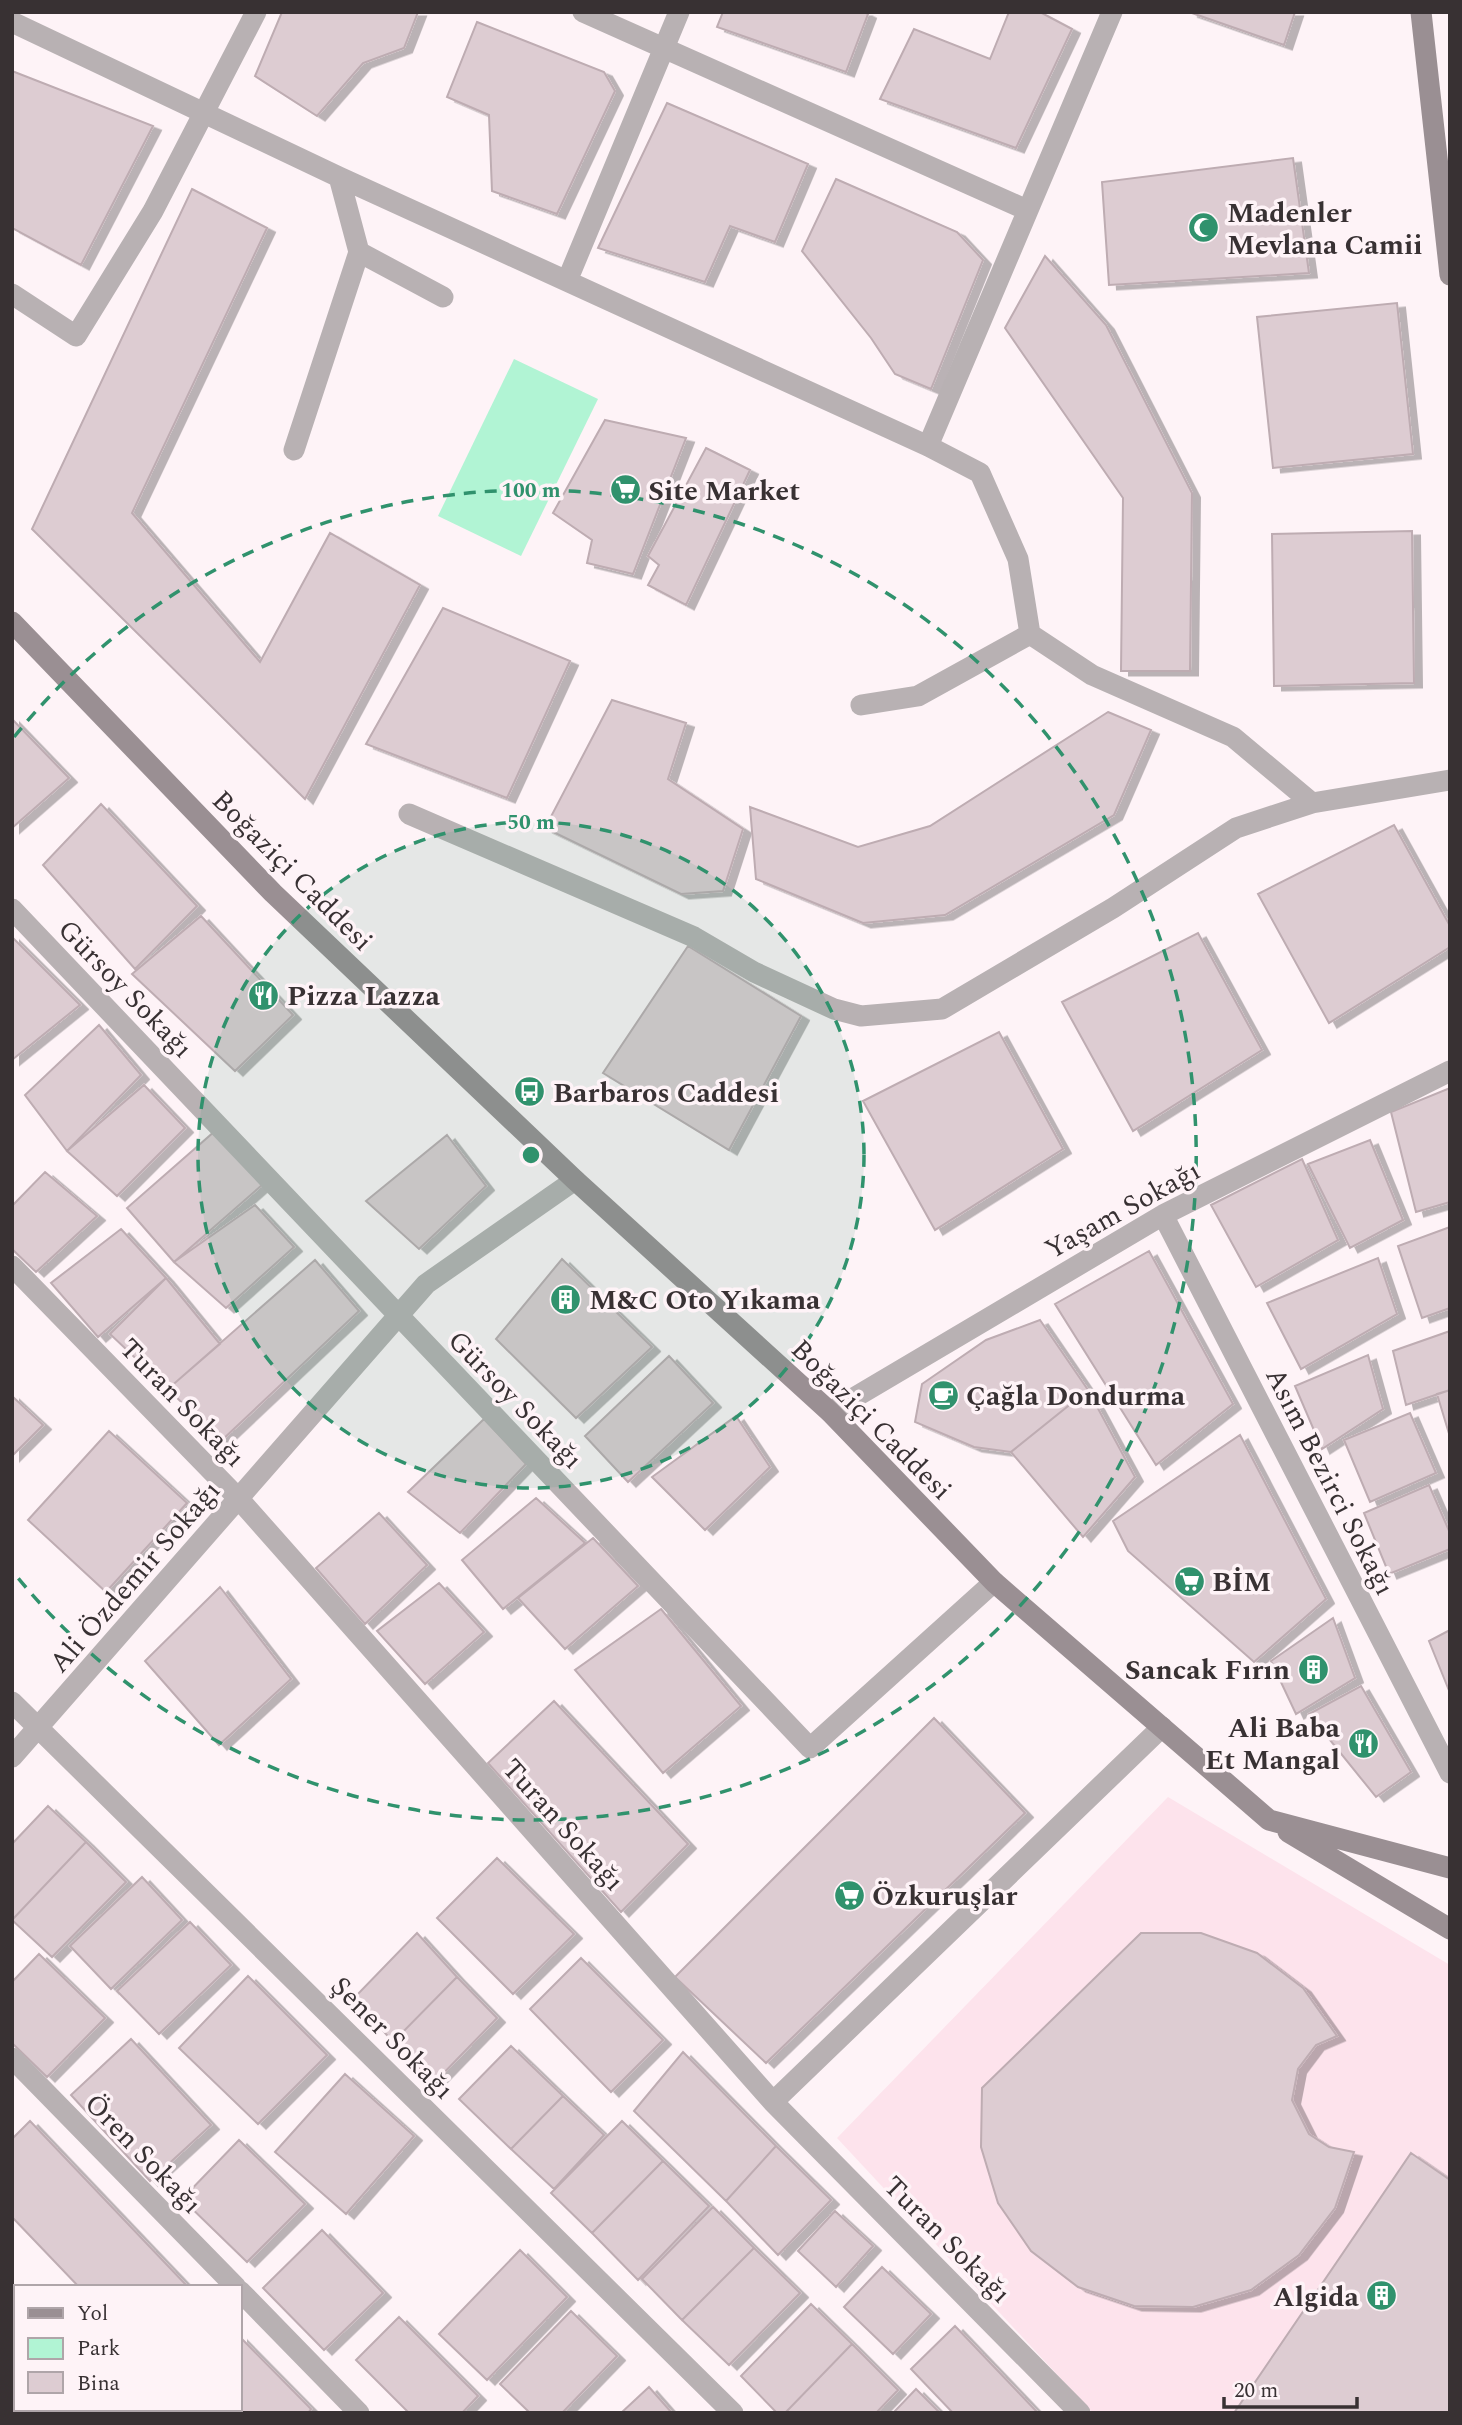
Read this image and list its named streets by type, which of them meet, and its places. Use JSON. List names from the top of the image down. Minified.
{"streets":{"main road":["Boğaziçi Caddesi"],"street":["Gürsoy Sokağı","Yaşam Sokağı","Turan Sokağı","Asım Bezirci Sokağı","Ali Özdemir Sokağı","Şener Sokağı","Ören Sokağı"]},"crossings":[["Boğaziçi Caddesi","Gürsoy Sokağı"],["Boğaziçi Caddesi","Yaşam Sokağı"],["Boğaziçi Caddesi","Ali Özdemir Sokağı"],["Gürsoy Sokağı","Ali Özdemir Sokağı"],["Yaşam Sokağı","Asım Bezirci Sokağı"],["Turan Sokağı","Ali Özdemir Sokağı"],["Ali Özdemir Sokağı","Şener Sokağı"]],"places":{"mosque":["Madenler Mevlana Camii"],"supermarket":["Site Market","BİM","Özkuruşlar"],"restaurant":["Pizza Lazza","Ali Baba Et Mangal"],"bus stop":["Barbaros Caddesi"],"building":["M&C Oto Yıkama","Sancak Fırın","Algida"],"cafe":["Çağla Dondurma"]},"legend":["Yol","Park","Bina"],"scale_bar":"20 m","rings":["100 m","50 m"]}
